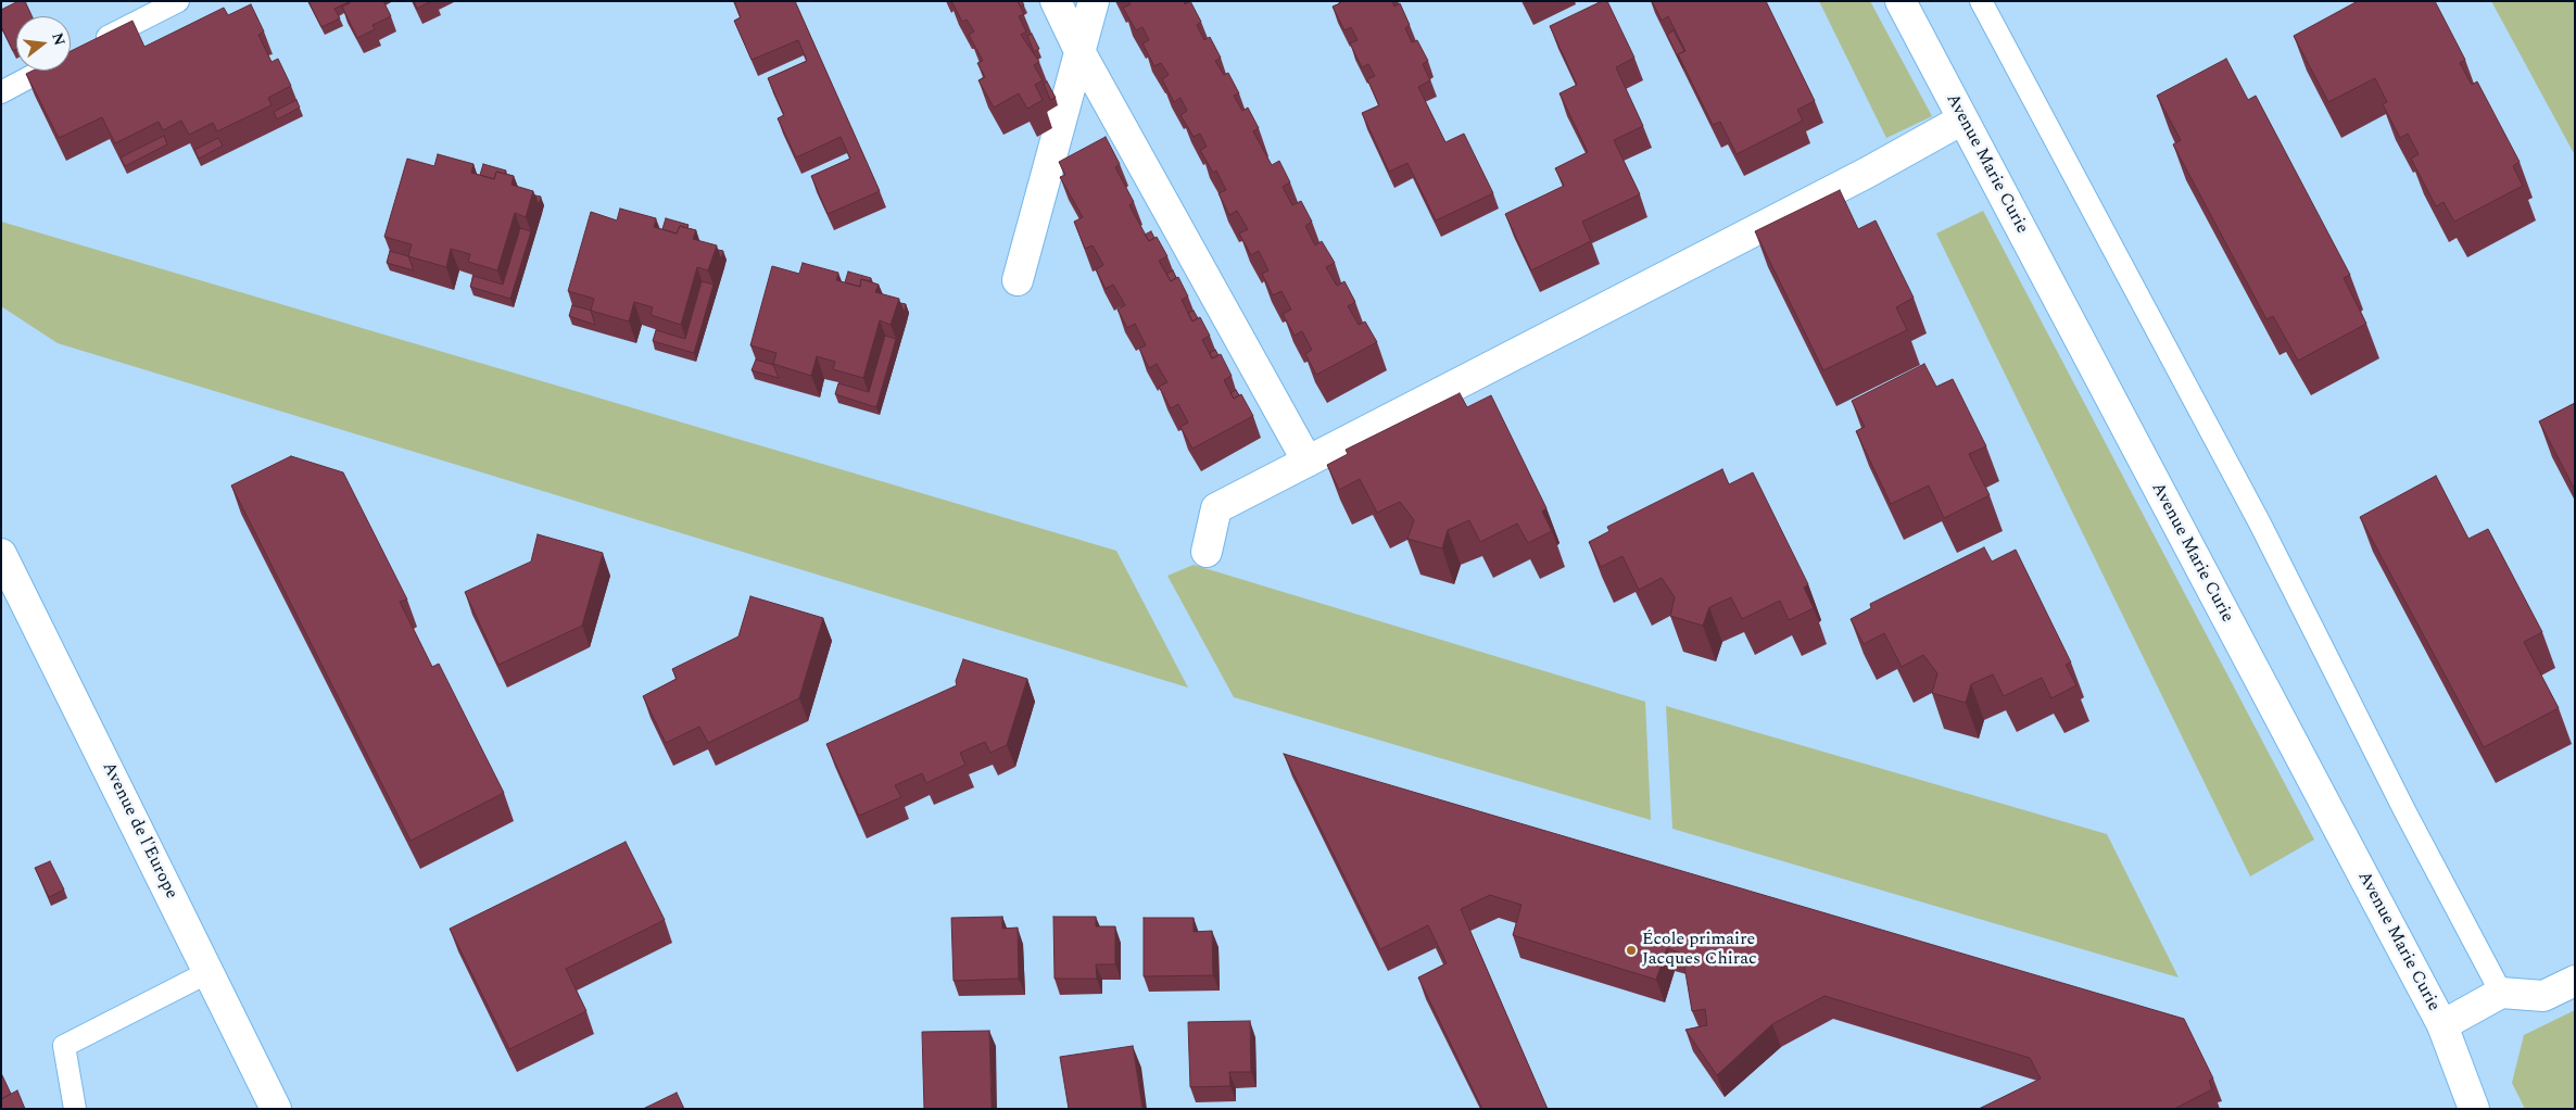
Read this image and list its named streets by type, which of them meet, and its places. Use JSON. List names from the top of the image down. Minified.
{"streets":{"street":["Avenue Marie Curie","Avenue de l'Europe"]},"places":["École primaire Jacques Chirac"],"north":"right"}
